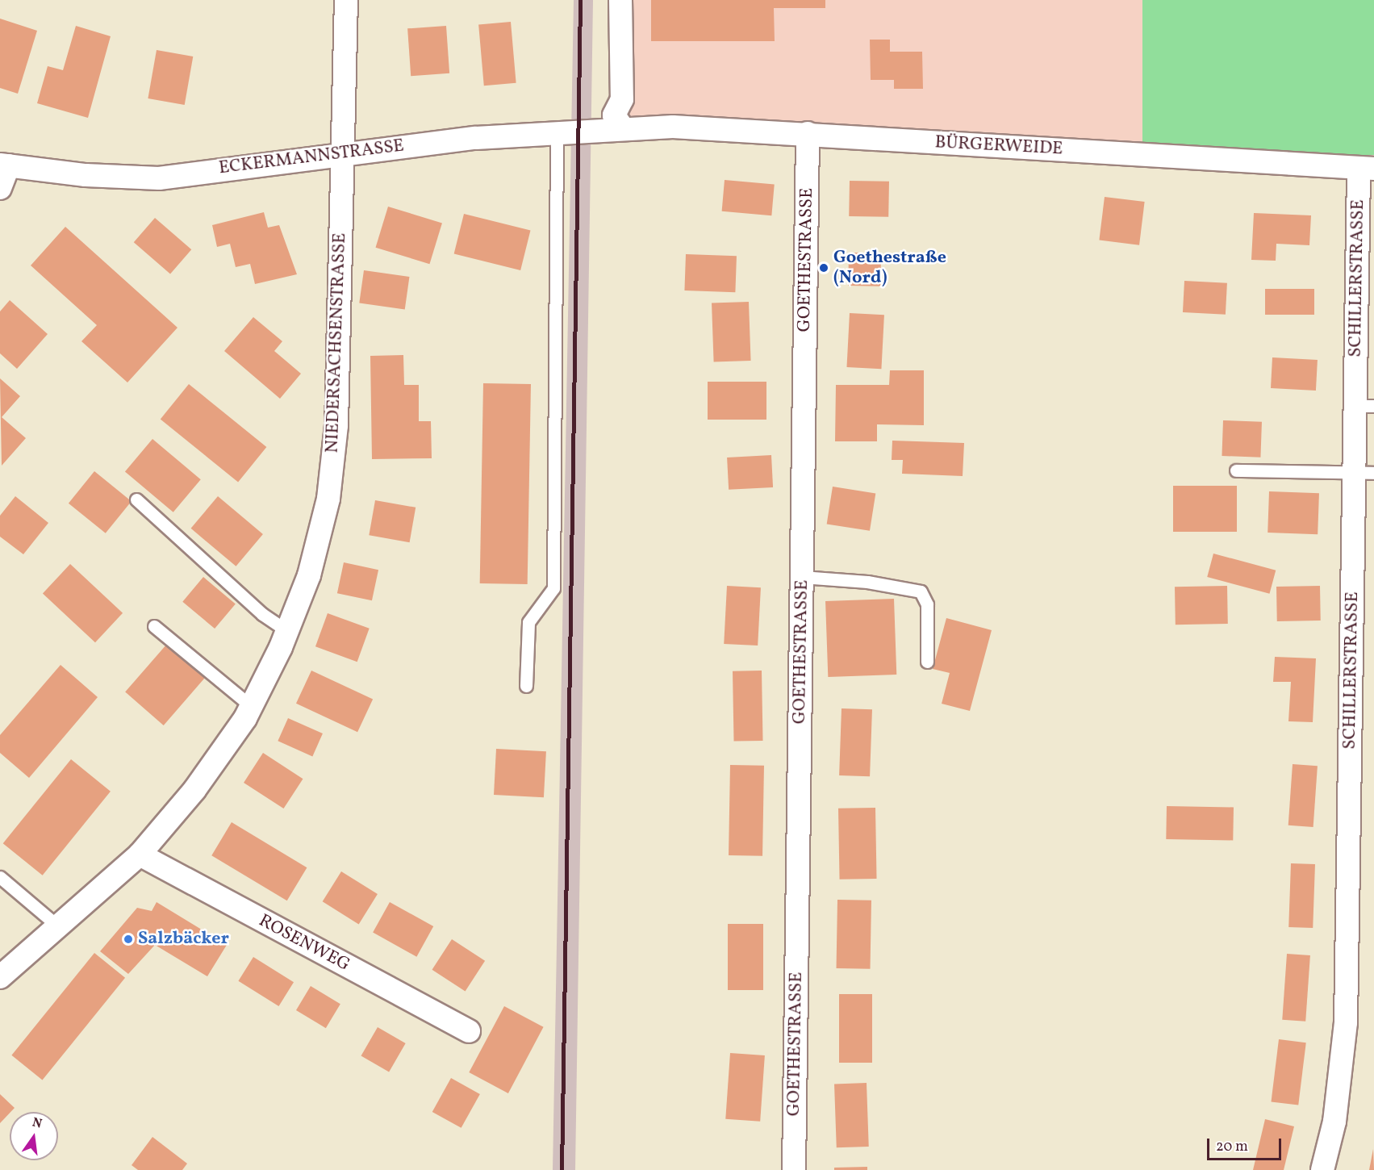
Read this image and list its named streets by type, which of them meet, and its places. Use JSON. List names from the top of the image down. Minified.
{"streets":{"street":["BÜRGERWEIDE","ECKERMANNSTRASSE","GOETHESTRASSE","SCHILLERSTRASSE","NIEDERSACHSENSTRASSE","ROSENWEG"]},"crossings":[["BÜRGERWEIDE","ECKERMANNSTRASSE"],["BÜRGERWEIDE","GOETHESTRASSE"],["BÜRGERWEIDE","SCHILLERSTRASSE"],["ECKERMANNSTRASSE","NIEDERSACHSENSTRASSE"],["NIEDERSACHSENSTRASSE","ROSENWEG"]],"places":["Goethestraße (Nord)","Salzbäcker"],"scale_bar":"20 m","north":"top"}
